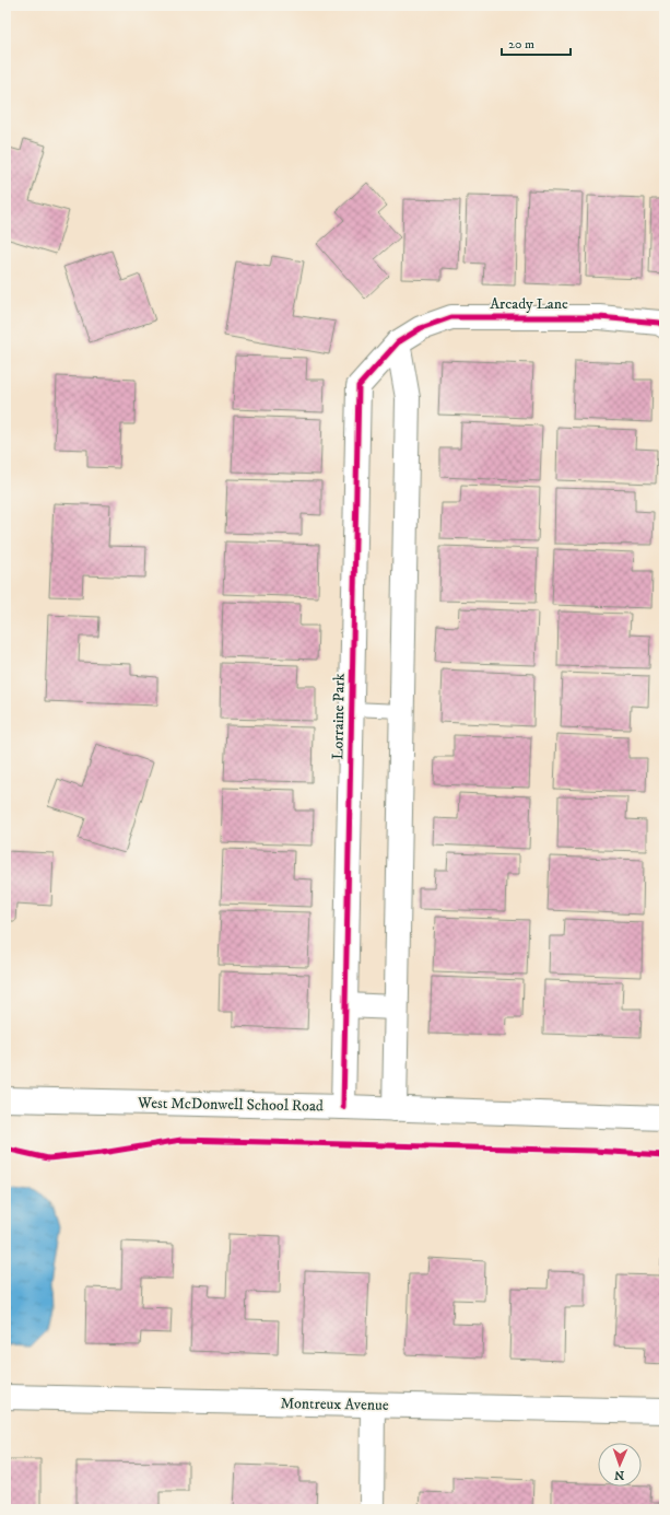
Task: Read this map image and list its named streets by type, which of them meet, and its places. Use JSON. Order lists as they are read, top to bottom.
{
  "streets": {
    "street": [
      "Arcady Lane",
      "Lorraine Park",
      "West McDonwell School Road",
      "Montreux Avenue"
    ]
  },
  "crossings": [
    ["Arcady Lane", "Lorraine Park"],
    ["Lorraine Park", "West McDonwell School Road"]
  ],
  "scale_bar": "20 m",
  "north": "bottom"
}
